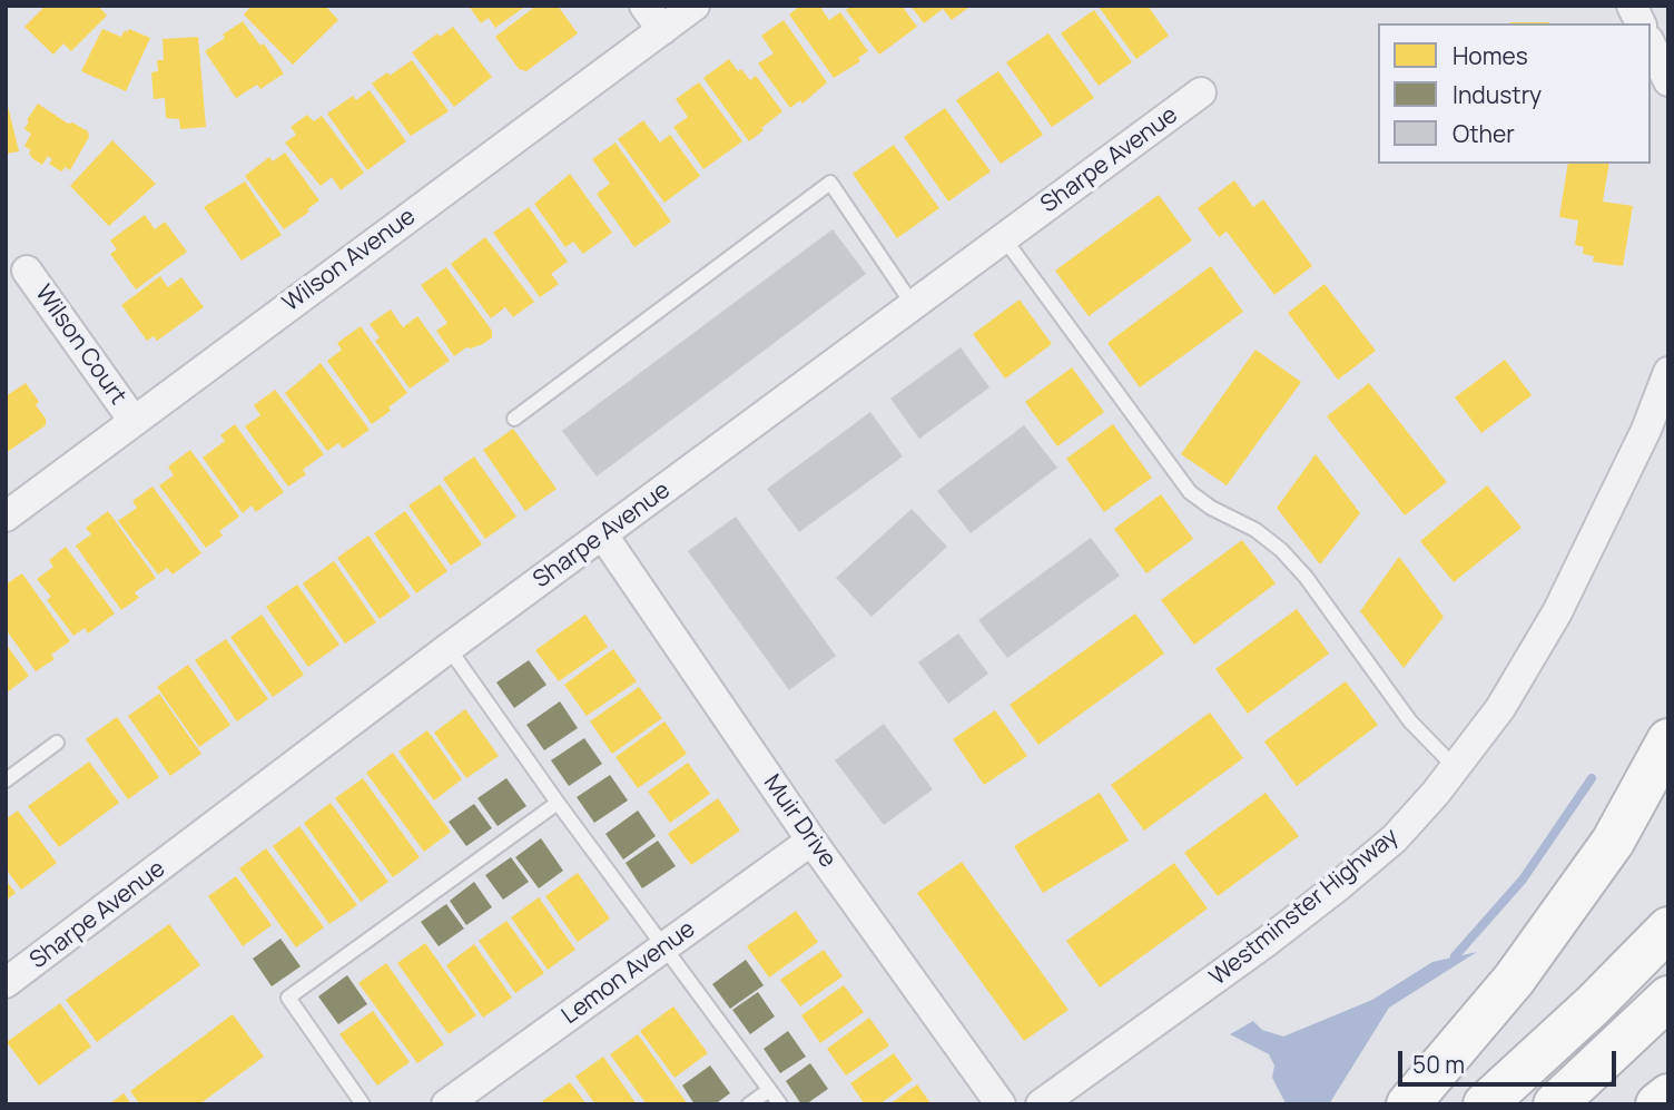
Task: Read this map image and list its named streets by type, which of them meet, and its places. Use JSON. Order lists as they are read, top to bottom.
{
  "streets": {
    "street": [
      "Sharpe Avenue",
      "Wilson Avenue",
      "Wilson Court",
      "Muir Drive",
      "Westminster Highway",
      "Lemon Avenue"
    ]
  },
  "crossings": [
    ["Sharpe Avenue", "Muir Drive"],
    ["Wilson Avenue", "Wilson Court"],
    ["Muir Drive", "Lemon Avenue"]
  ],
  "legend": ["Homes", "Industry", "Other"],
  "scale_bar": "50 m"
}
